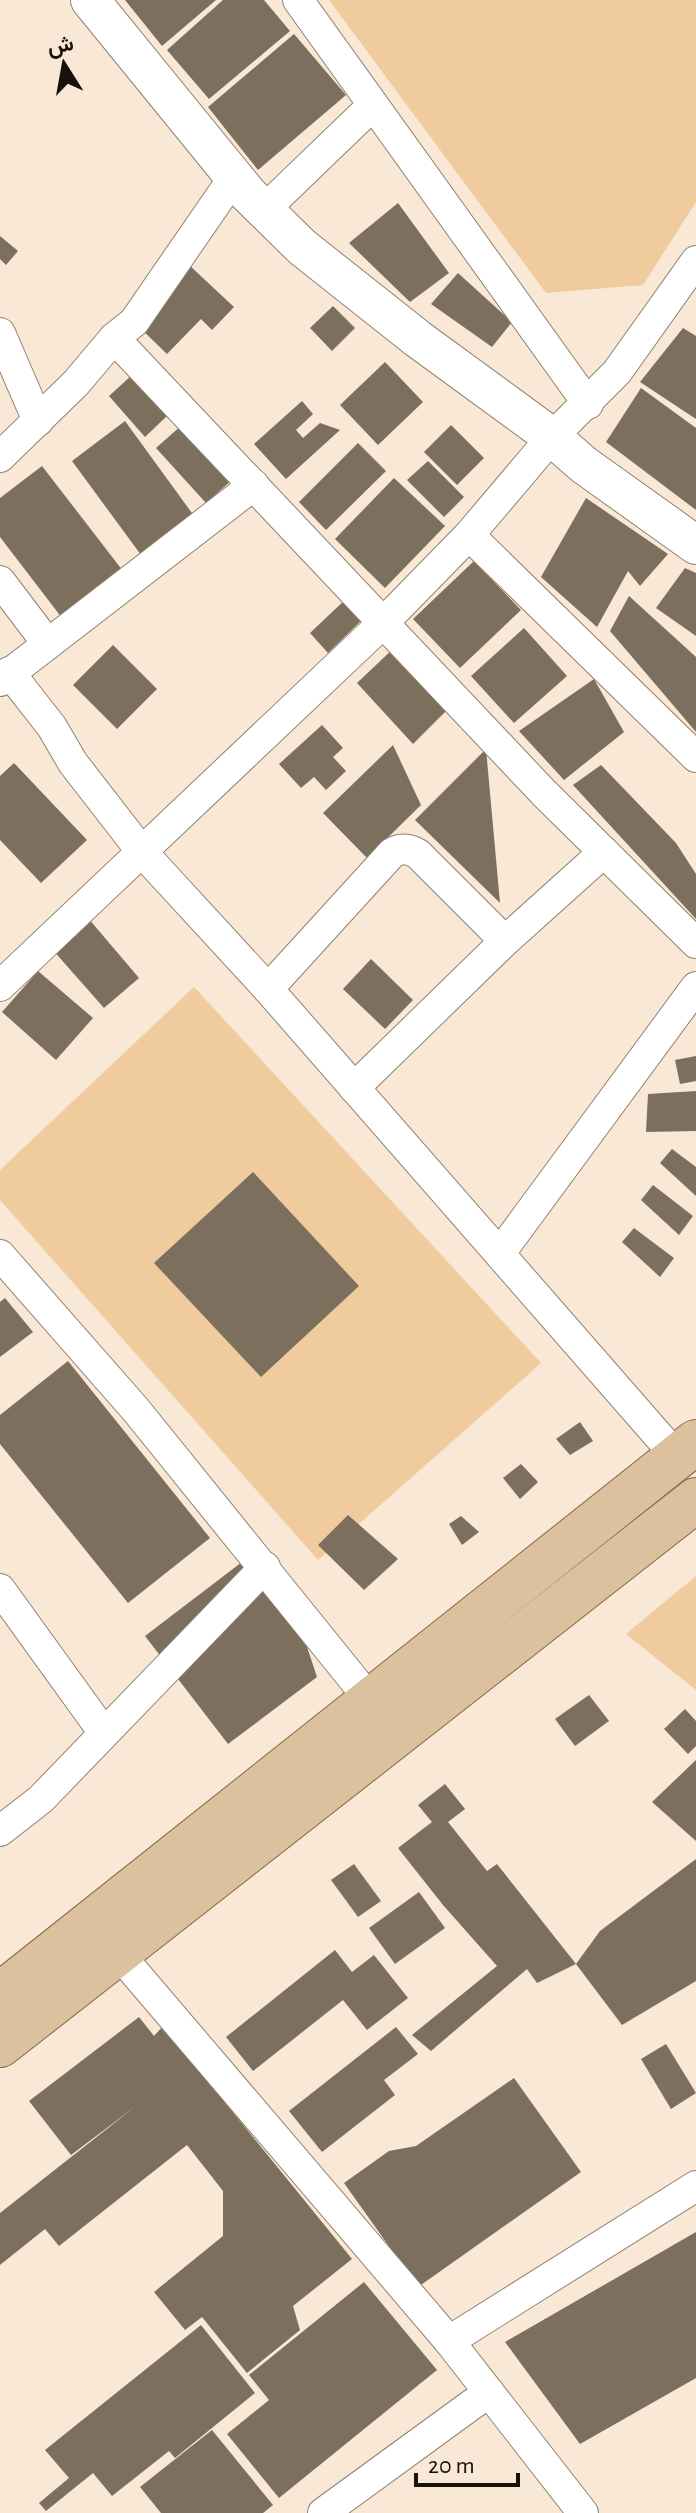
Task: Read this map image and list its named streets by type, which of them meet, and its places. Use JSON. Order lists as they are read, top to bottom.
{
  "scale_bar": "20 m",
  "north": "top"
}
